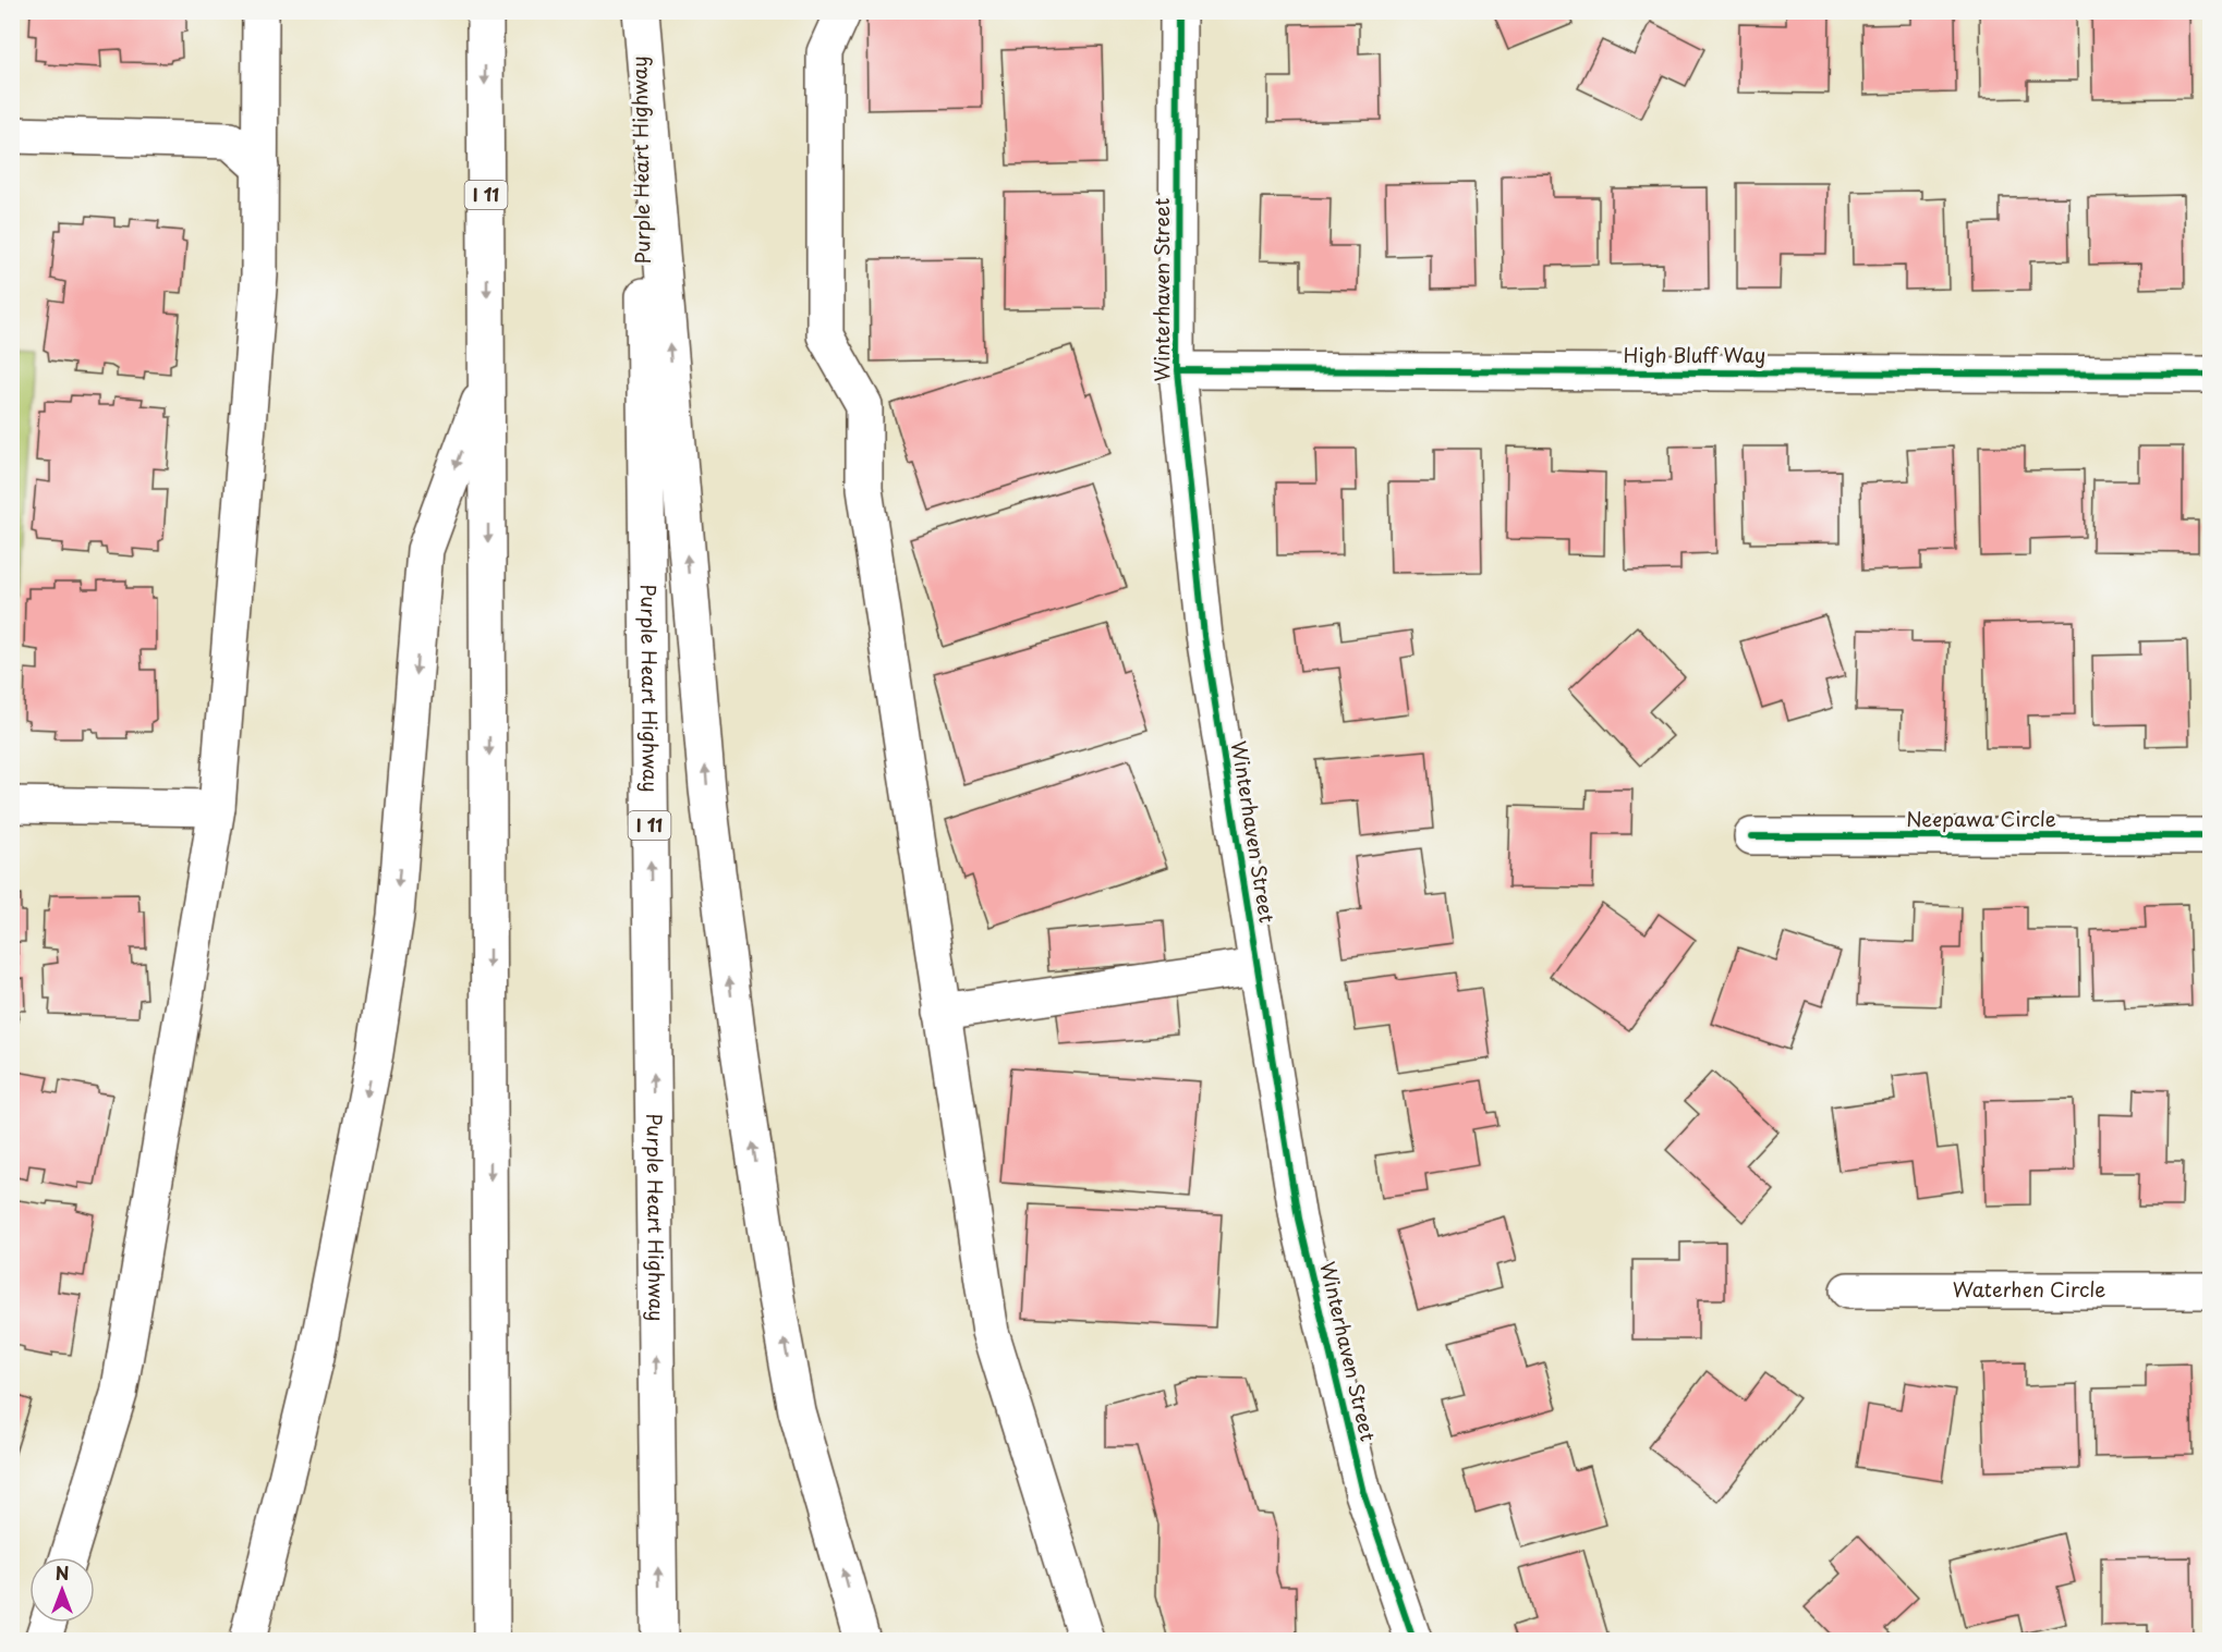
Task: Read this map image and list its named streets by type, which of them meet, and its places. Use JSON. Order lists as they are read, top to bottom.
{
  "streets": {
    "main road": [
      "Purple Heart Highway",
      "I 11",
      "Winterhaven Street",
      "High Bluff Way",
      "Neepawa Circle",
      "Waterhen Circle"
    ]
  },
  "crossings": [
    ["Winterhaven Street", "High Bluff Way"]
  ],
  "north": "top"
}
